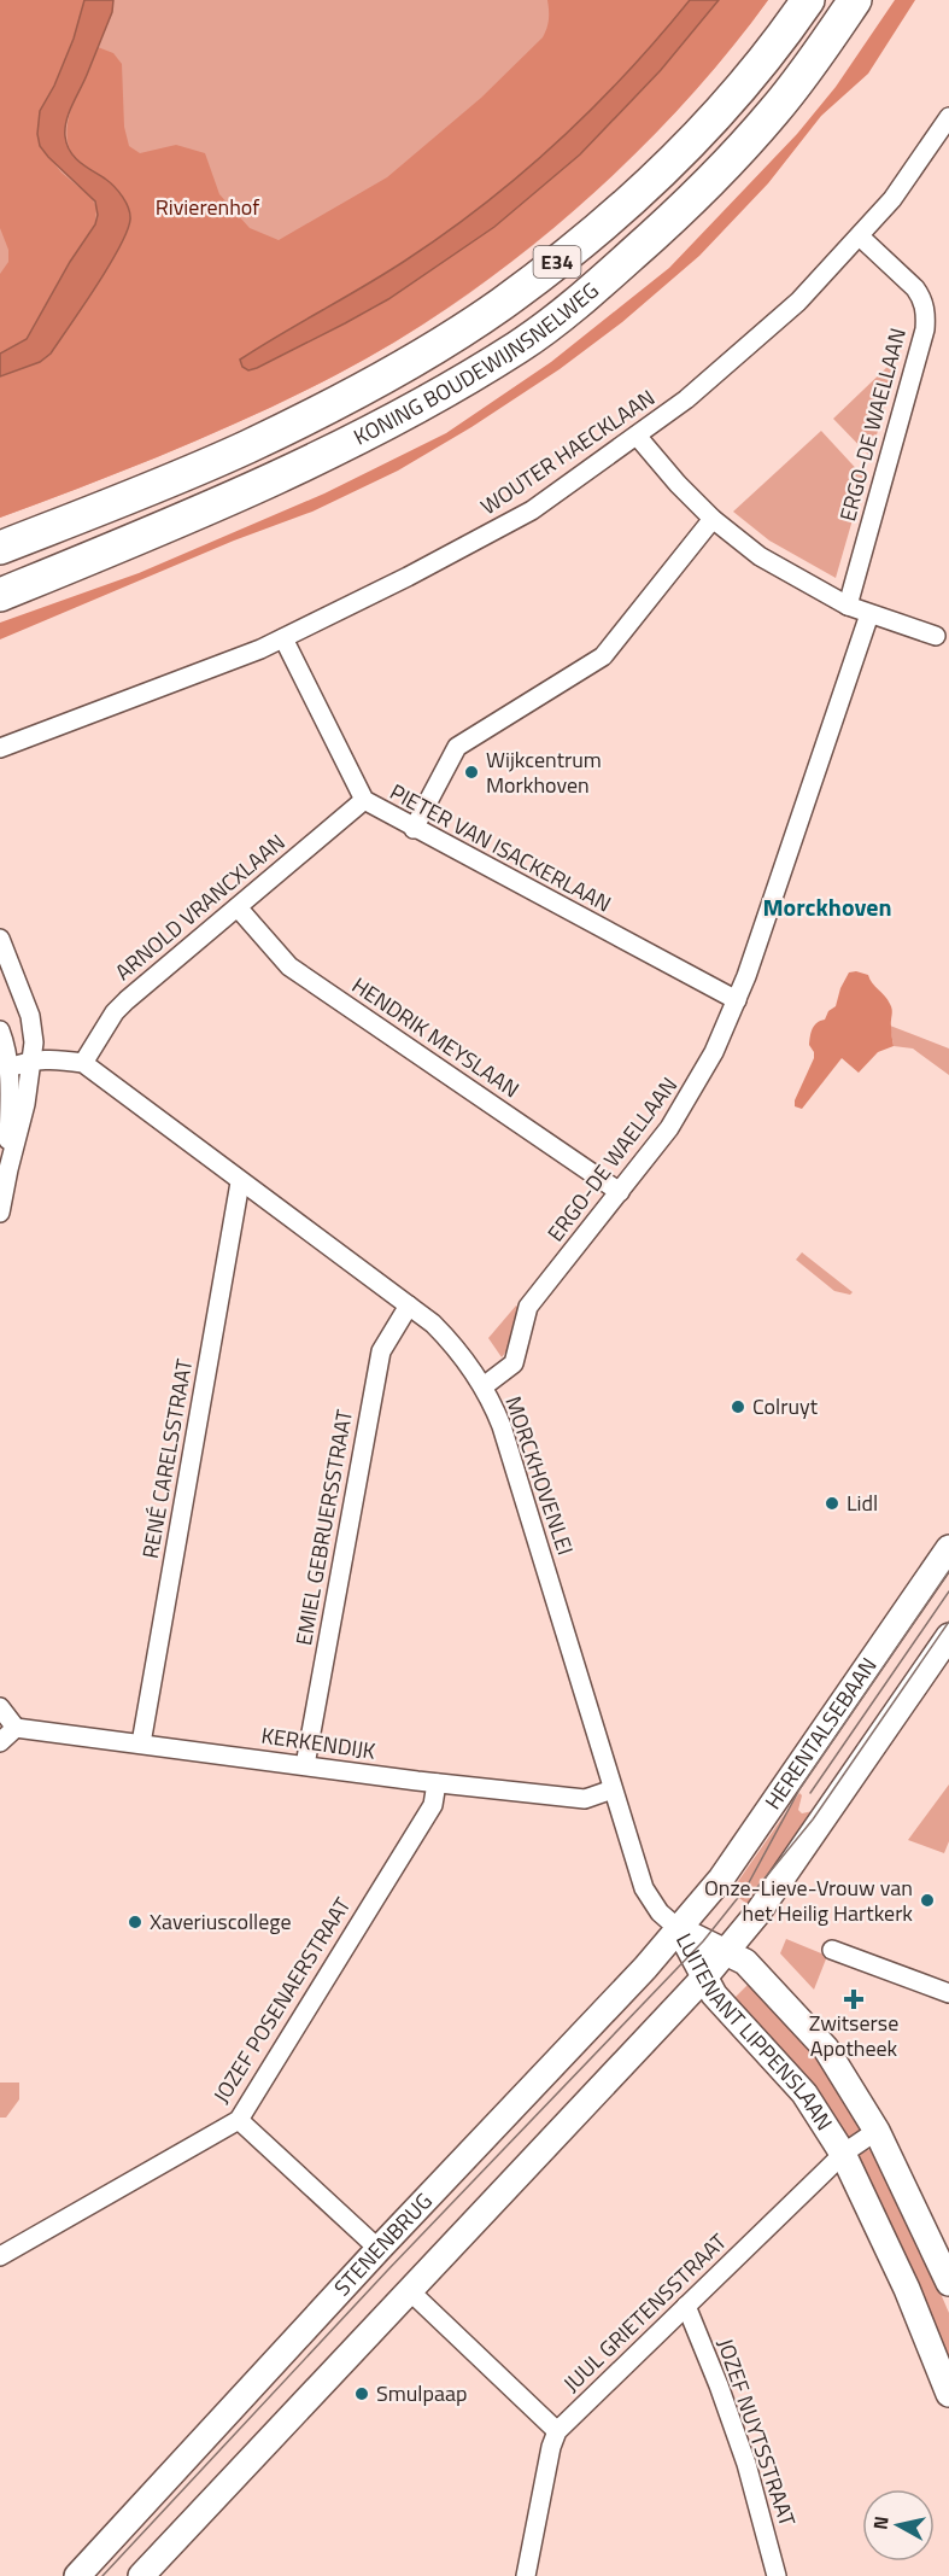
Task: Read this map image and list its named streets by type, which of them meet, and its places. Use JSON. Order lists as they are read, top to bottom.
{
  "streets": {
    "highway": ["E34", "KONING BOUDEWIJNSNELWEG"],
    "main road": ["HERENTALSEBAAN", "LUITENANT LIPPENSLAAN", "STENENBRUG"],
    "street": [
      "ERGO-DE WAELLAAN",
      "WOUTER HAECKLAAN",
      "PIETER VAN ISACKERLAAN",
      "ARNOLD VRANCXLAAN",
      "HENDRIK MEYSLAAN",
      "RENÉ CARELSSTRAAT",
      "MORCKHOVENLEI",
      "EMIEL GEBRUERSSTRAAT",
      "KERKENDIJK",
      "JOZEF POSENAERSTRAAT",
      "JUUL GRIETENSSTRAAT",
      "JOZEF NUYTSSTRAAT"
    ]
  },
  "crossings": [
    ["ERGO-DE WAELLAAN", "WOUTER HAECKLAAN"],
    ["ERGO-DE WAELLAAN", "PIETER VAN ISACKERLAAN"],
    ["ERGO-DE WAELLAAN", "HENDRIK MEYSLAAN"],
    ["ERGO-DE WAELLAAN", "MORCKHOVENLEI"],
    ["WOUTER HAECKLAAN", "PIETER VAN ISACKERLAAN"],
    ["PIETER VAN ISACKERLAAN", "ARNOLD VRANCXLAAN"],
    ["ARNOLD VRANCXLAAN", "HENDRIK MEYSLAAN"],
    ["ARNOLD VRANCXLAAN", "MORCKHOVENLEI"],
    ["RENÉ CARELSSTRAAT", "MORCKHOVENLEI"],
    ["RENÉ CARELSSTRAAT", "KERKENDIJK"],
    ["MORCKHOVENLEI", "EMIEL GEBRUERSSTRAAT"],
    ["MORCKHOVENLEI", "HERENTALSEBAAN"],
    ["MORCKHOVENLEI", "KERKENDIJK"],
    ["MORCKHOVENLEI", "LUITENANT LIPPENSLAAN"],
    ["MORCKHOVENLEI", "STENENBRUG"],
    ["EMIEL GEBRUERSSTRAAT", "KERKENDIJK"],
    ["HERENTALSEBAAN", "LUITENANT LIPPENSLAAN"],
    ["HERENTALSEBAAN", "STENENBRUG"],
    ["KERKENDIJK", "JOZEF POSENAERSTRAAT"],
    ["LUITENANT LIPPENSLAAN", "STENENBRUG"],
    ["LUITENANT LIPPENSLAAN", "JUUL GRIETENSSTRAAT"],
    ["JUUL GRIETENSSTRAAT", "JOZEF NUYTSSTRAAT"]
  ],
  "districts": ["Morckhoven"],
  "parks": ["Rivierenhof"],
  "places": {
    "other": [
      "Wijkcentrum Morkhoven",
      "Colruyt",
      "Lidl",
      "Onze-Lieve-Vrouw van het Heilig Hartkerk",
      "Xaveriuscollege",
      "Smulpaap"
    ],
    "health": ["Zwitserse Apotheek"]
  },
  "north": "left"
}
